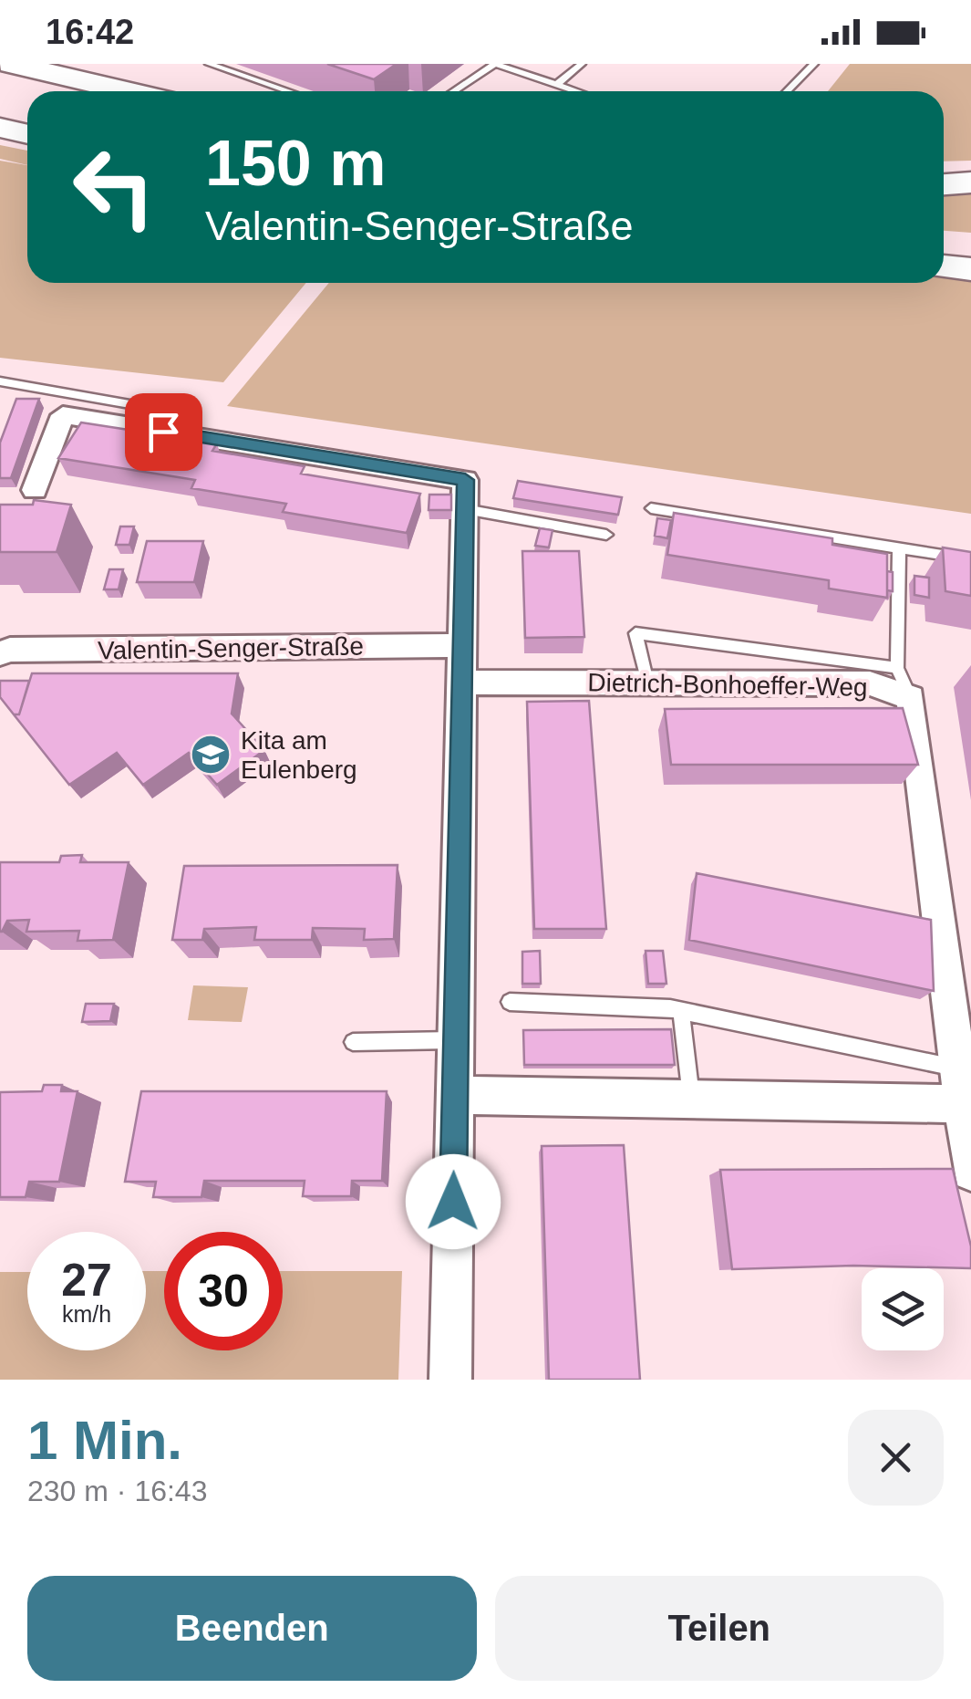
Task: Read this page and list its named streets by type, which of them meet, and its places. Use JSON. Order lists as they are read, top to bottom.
{
  "streets": {
    "street": ["Valentin-Senger-Straße", "Dietrich-Bonhoeffer-Weg"]
  },
  "places": {
    "school or university": ["Kita am Eulenberg"]
  },
  "page": {
    "status": "16:42",
    "turn": ["150 m", "Valentin-Senger-Straße"],
    "speed": "27 km/h",
    "limit": "30",
    "heading": ["1 Min.", "230 m · 16:43"],
    "buttons": ["Beenden", "Teilen"]
  }
}
